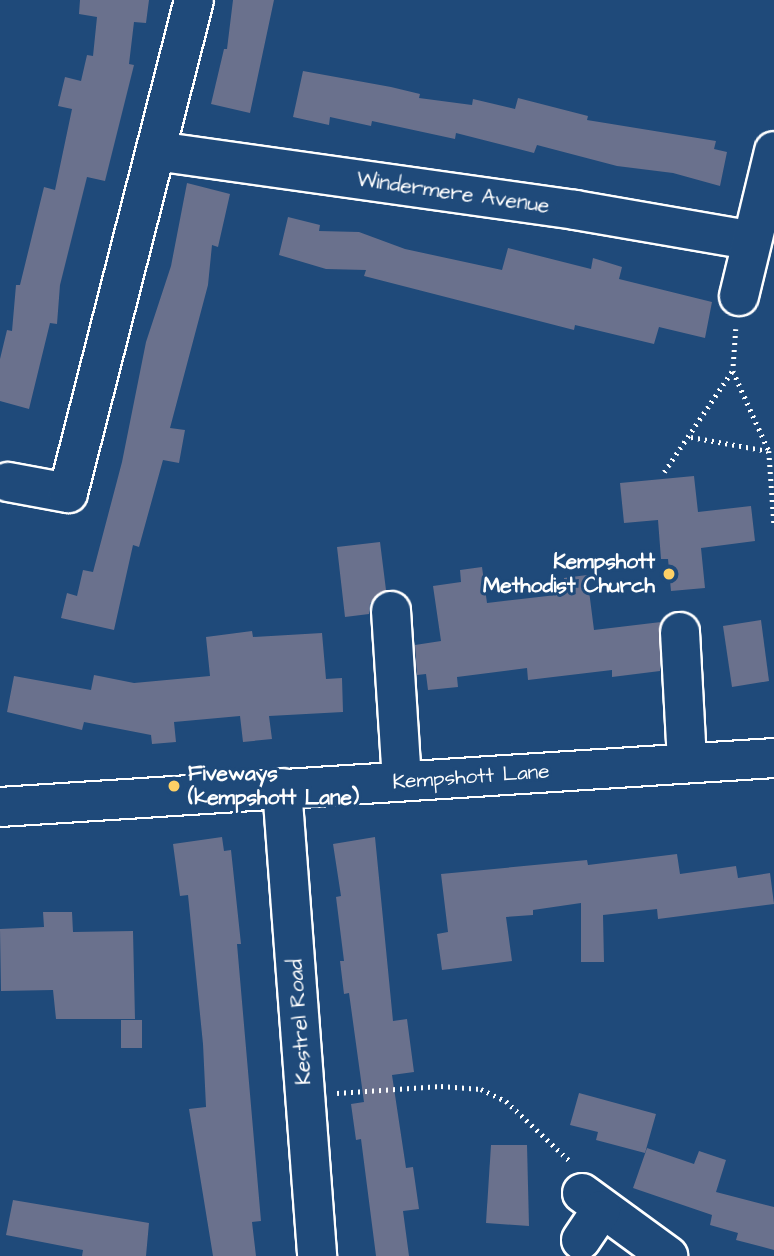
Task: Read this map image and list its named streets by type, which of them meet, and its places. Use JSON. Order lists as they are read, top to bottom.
{
  "streets": {
    "street": ["Windermere Avenue", "Kempshott Lane", "Kestrel Road"]
  },
  "crossings": [
    ["Kempshott Lane", "Kestrel Road"]
  ],
  "places": ["Kempshott Methodist Church", "Fiveways (kempshott Lane)"]
}
